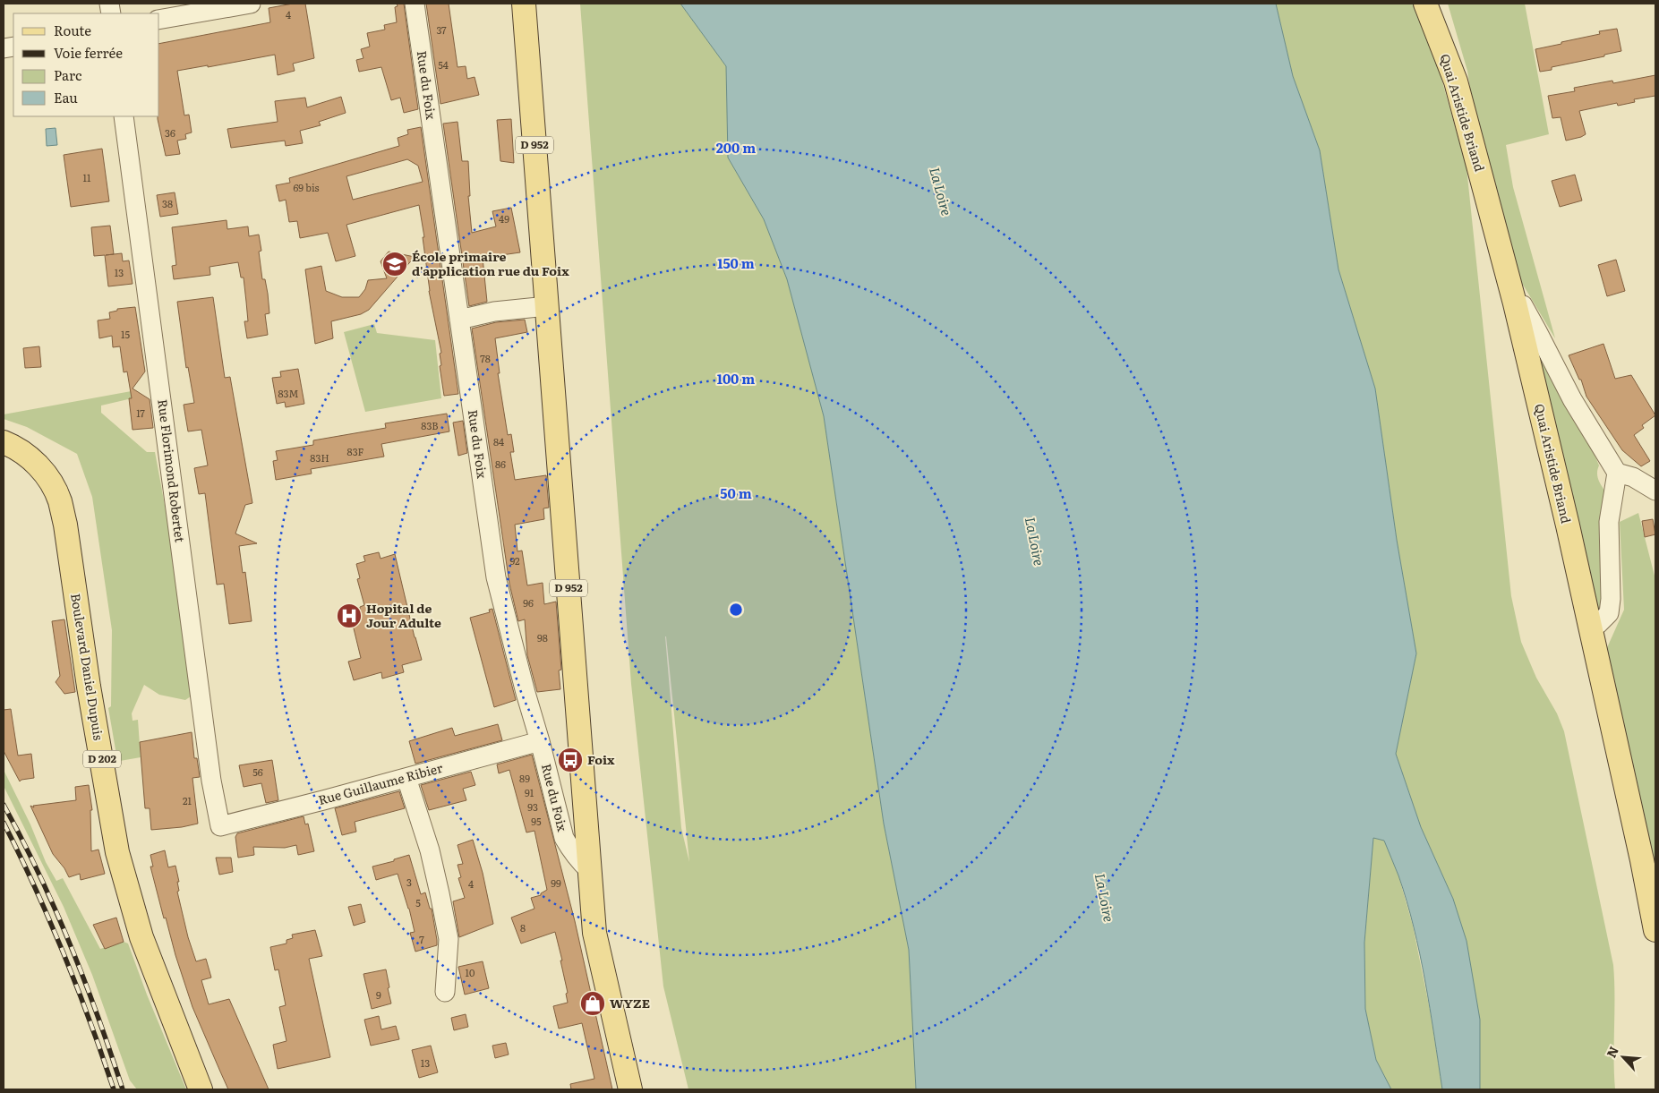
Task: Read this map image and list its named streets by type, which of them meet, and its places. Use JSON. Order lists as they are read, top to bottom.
{
  "streets": {
    "main road": [
      "Quai Aristide Briand",
      "D 952",
      "Boulevard Daniel Dupuis",
      "D 202"
    ],
    "street": ["Rue du Foix", "Rue Florimond Robertet", "Rue Guillaume Ribier"]
  },
  "crossings": [
    ["Rue du Foix", "D 952"],
    ["Rue du Foix", "Rue Guillaume Ribier"],
    ["Rue Florimond Robertet", "Rue Guillaume Ribier"]
  ],
  "water": ["La Loire"],
  "places": {
    "school or university": ["École primaire d'application rue du Foix"],
    "hospital": ["Hopital de Jour Adulte"],
    "bus stop": ["Foix"],
    "shop": ["WYZE"]
  },
  "house_numbers": [
    "4",
    "37",
    "54",
    "36",
    "11",
    "69 bis",
    "38",
    "49",
    "13",
    "15",
    "78",
    "83M",
    "17",
    "83B",
    "84",
    "83F",
    "83H",
    "86",
    "92",
    "96",
    "98",
    "56",
    "89",
    "91",
    "21",
    "93",
    "95",
    "3",
    "99",
    "4",
    "5",
    "8",
    "7",
    "10",
    "9",
    "13"
  ],
  "legend": [
    "Route",
    "Voie ferrée",
    "Parc",
    "Eau"
  ],
  "north": "top left",
  "rings": [
    "200 m",
    "150 m",
    "100 m",
    "50 m"
  ]
}
